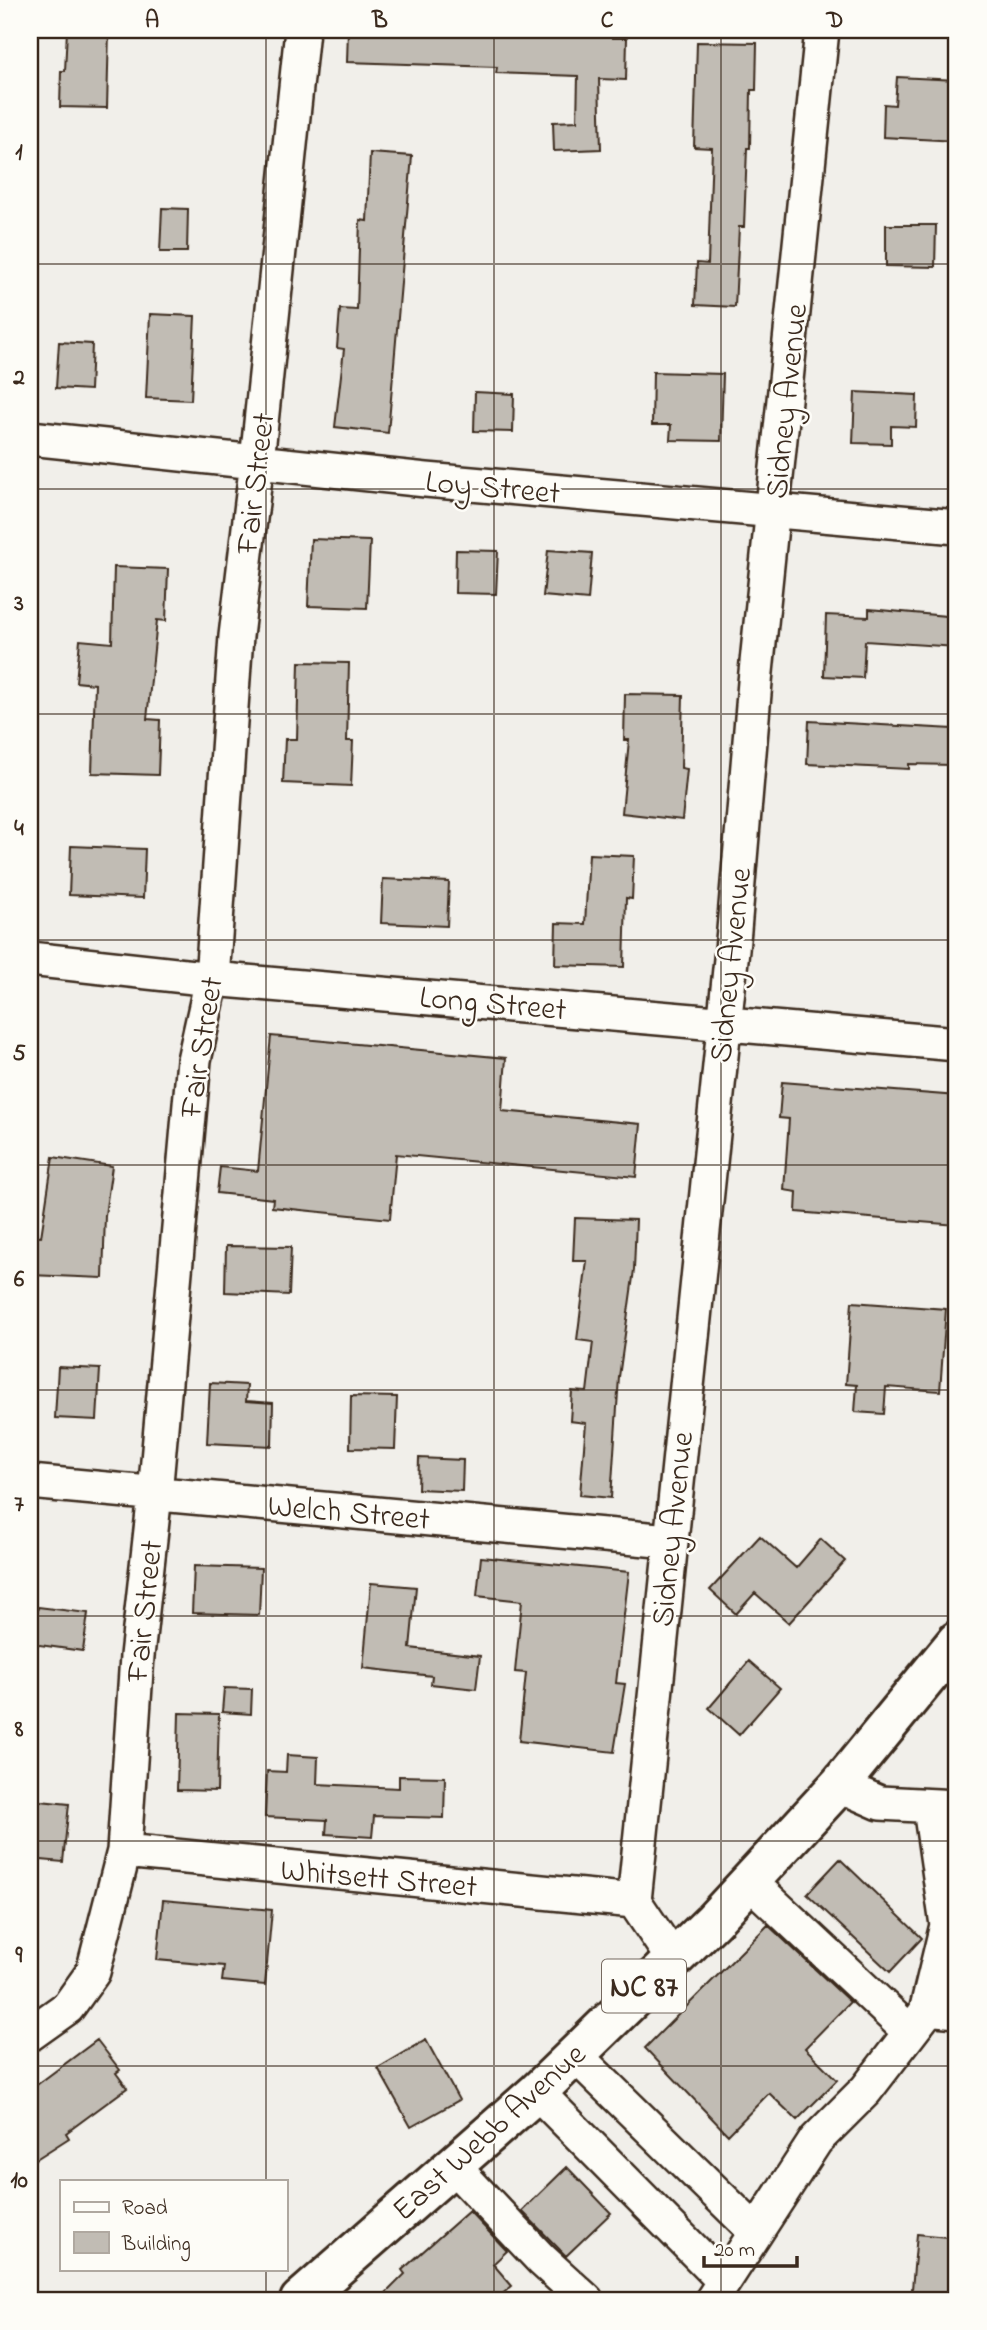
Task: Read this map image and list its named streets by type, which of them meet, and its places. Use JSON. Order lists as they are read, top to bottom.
{
  "streets": {
    "highway": ["NC 87", "East Webb Avenue"],
    "street": [
      "Sidney Avenue",
      "Fair Street",
      "Loy Street",
      "Long Street",
      "Welch Street",
      "Whitsett Street"
    ]
  },
  "crossings": [
    ["Sidney Avenue", "Loy Street"],
    ["Sidney Avenue", "Long Street"],
    ["Sidney Avenue", "Welch Street"],
    ["Sidney Avenue", "Whitsett Street"],
    ["Fair Street", "Loy Street"],
    ["Fair Street", "Long Street"],
    ["Fair Street", "Welch Street"],
    ["Fair Street", "Whitsett Street"]
  ],
  "legend": ["Road", "Building"],
  "scale_bar": "20 m",
  "grid": {
    "columns": [
      "A",
      "B",
      "C",
      "D"
    ],
    "rows": [
      "1",
      "2",
      "3",
      "4",
      "5",
      "6",
      "7",
      "8",
      "9",
      "10"
    ]
  }
}
